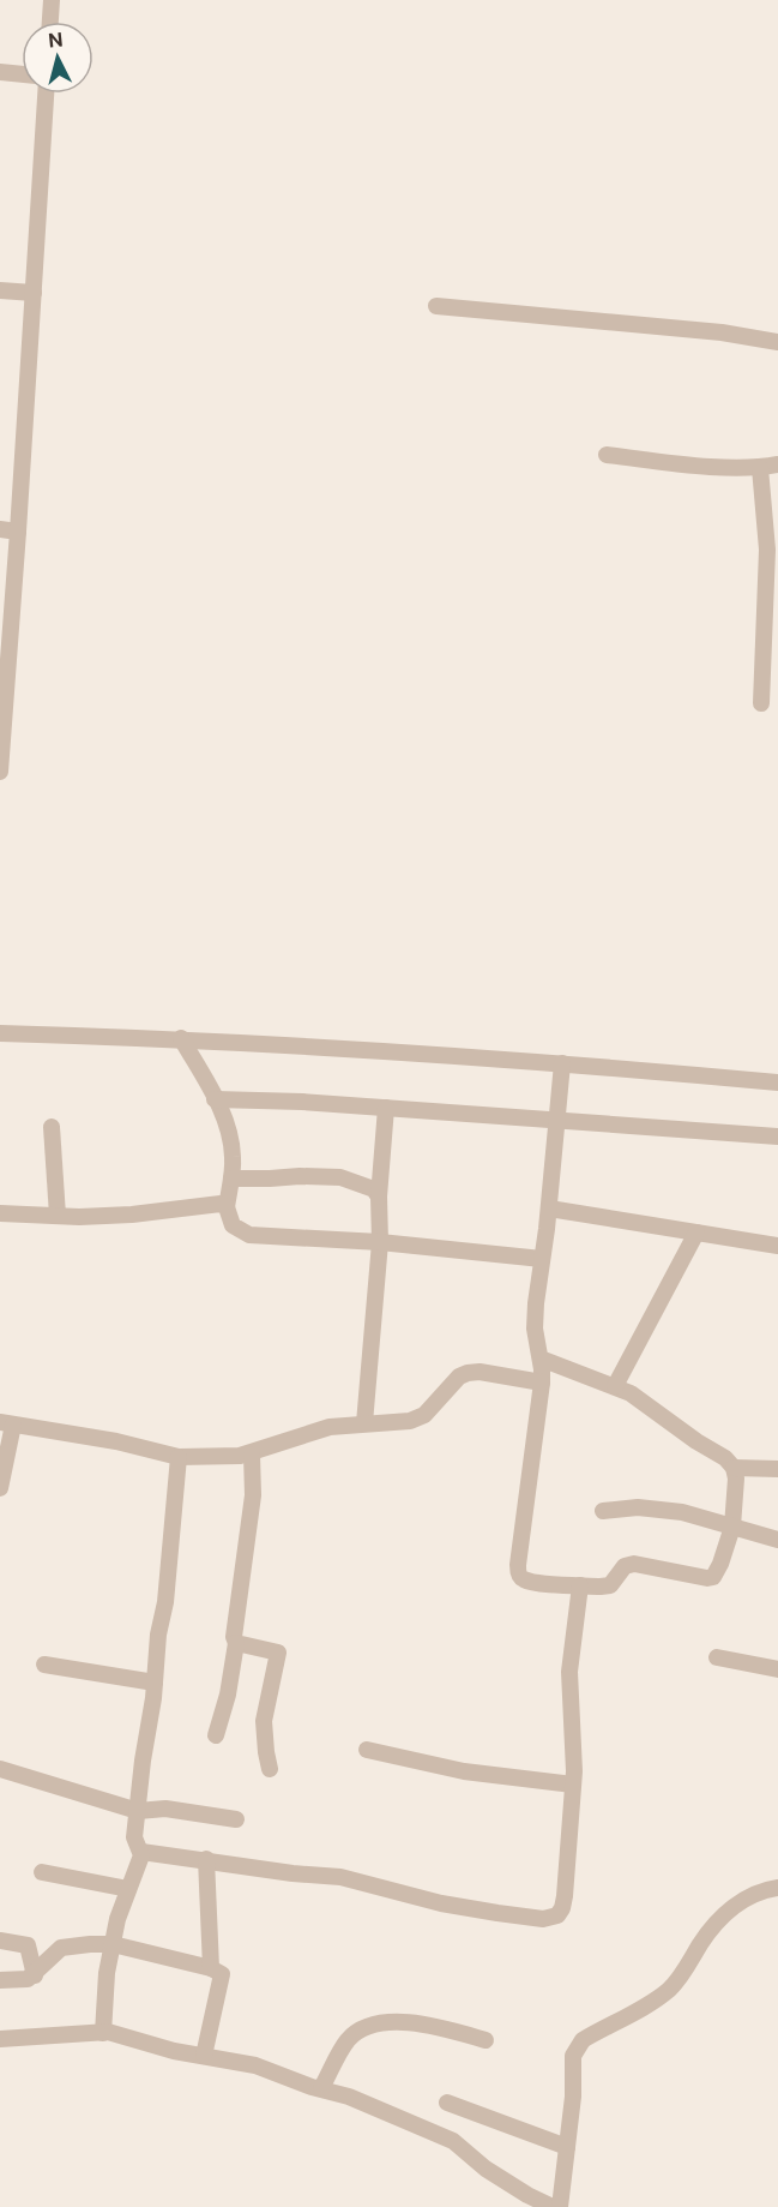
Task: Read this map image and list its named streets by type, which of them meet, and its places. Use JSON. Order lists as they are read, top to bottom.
{
  "north": "top"
}
